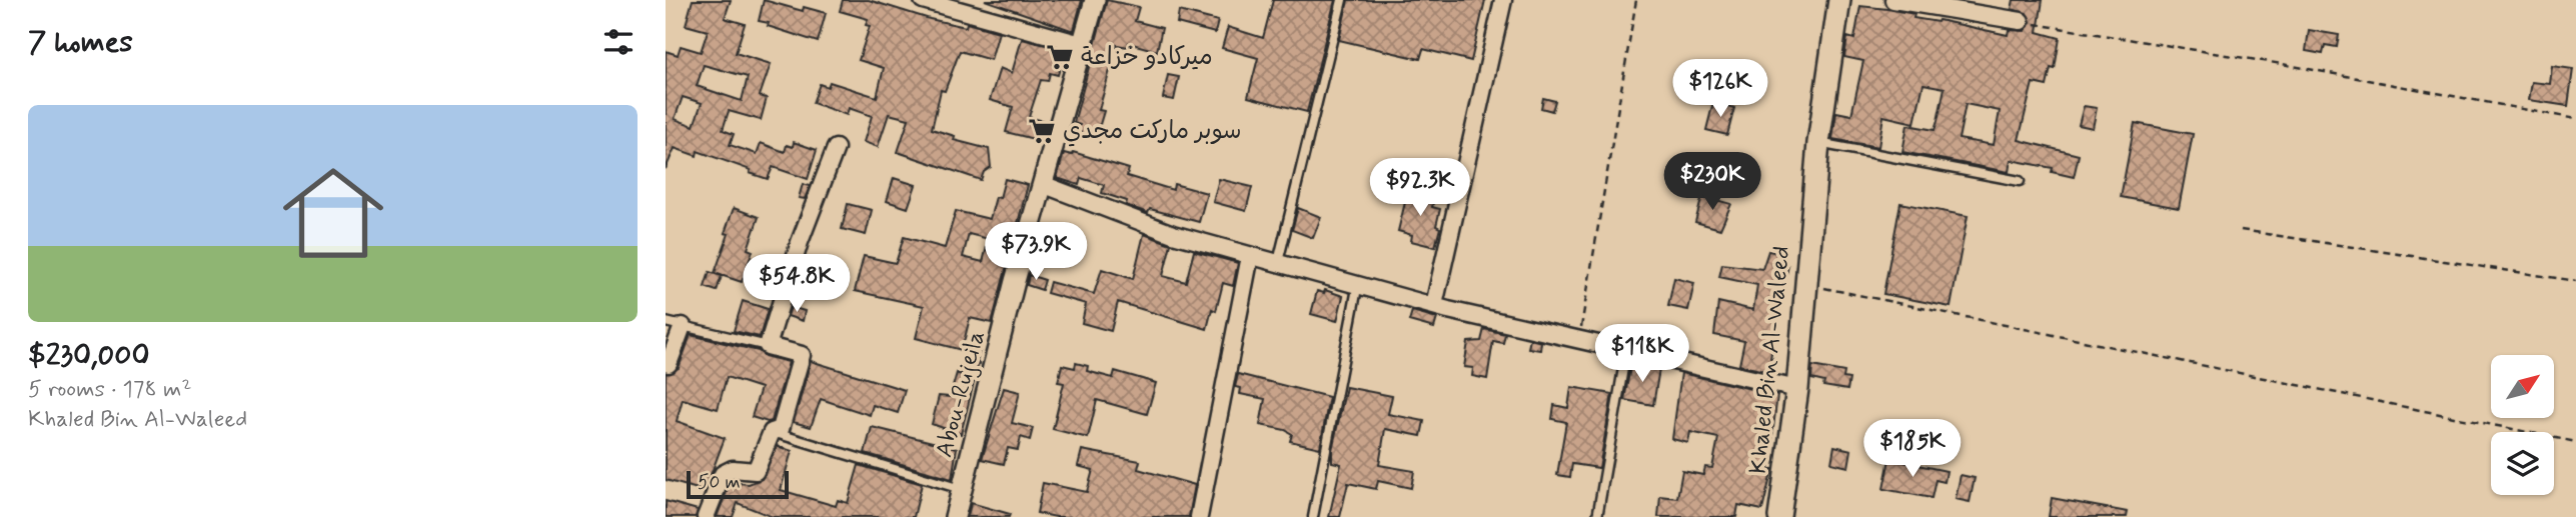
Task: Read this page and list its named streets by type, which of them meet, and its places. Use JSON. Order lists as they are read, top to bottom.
{
  "streets": {
    "main road": ["Khaled Bin Al-Waleed"],
    "street": ["Abou-Rujeila"]
  },
  "places": {
    "supermarket": ["ميركادو خزاعة", "سوبر ماركت مجدي"]
  },
  "scale_bar": "50 m",
  "north": "top right",
  "page": {
    "heading": "7 homes",
    "price": [
      "$126K",
      "$230K",
      "$92.3K",
      "$73.9K",
      "$54.8K",
      "$118K",
      "$185K"
    ],
    "list": [
      {
        "name": "$230,000",
        "note": "5 rooms · 178 m² · Khaled Bin Al-Waleed"
      }
    ],
    "scale": "50 m"
  }
}
